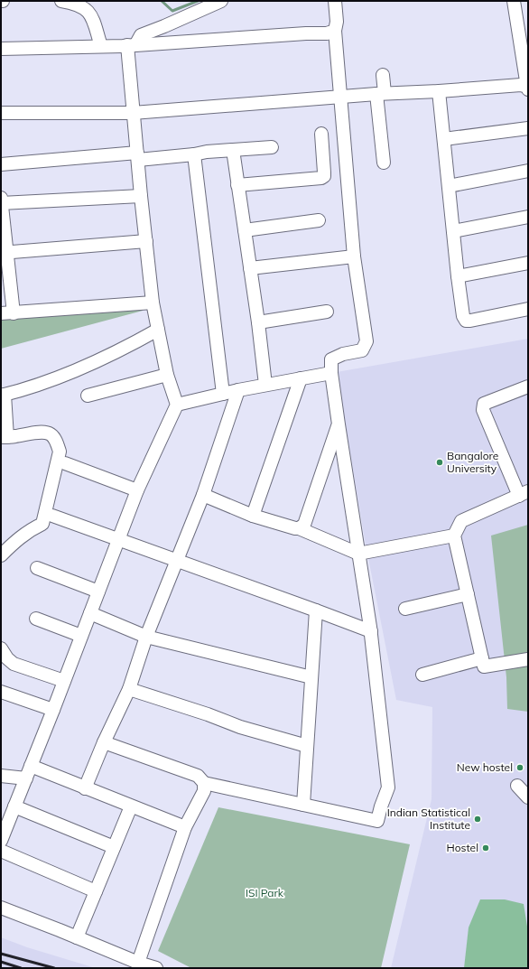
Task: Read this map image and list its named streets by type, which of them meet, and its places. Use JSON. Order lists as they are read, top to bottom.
{
  "parks": ["ISI Park"],
  "places": [
    "Bangalore University",
    "New hostel",
    "Indian Statistical Institute",
    "Hostel"
  ]
}
